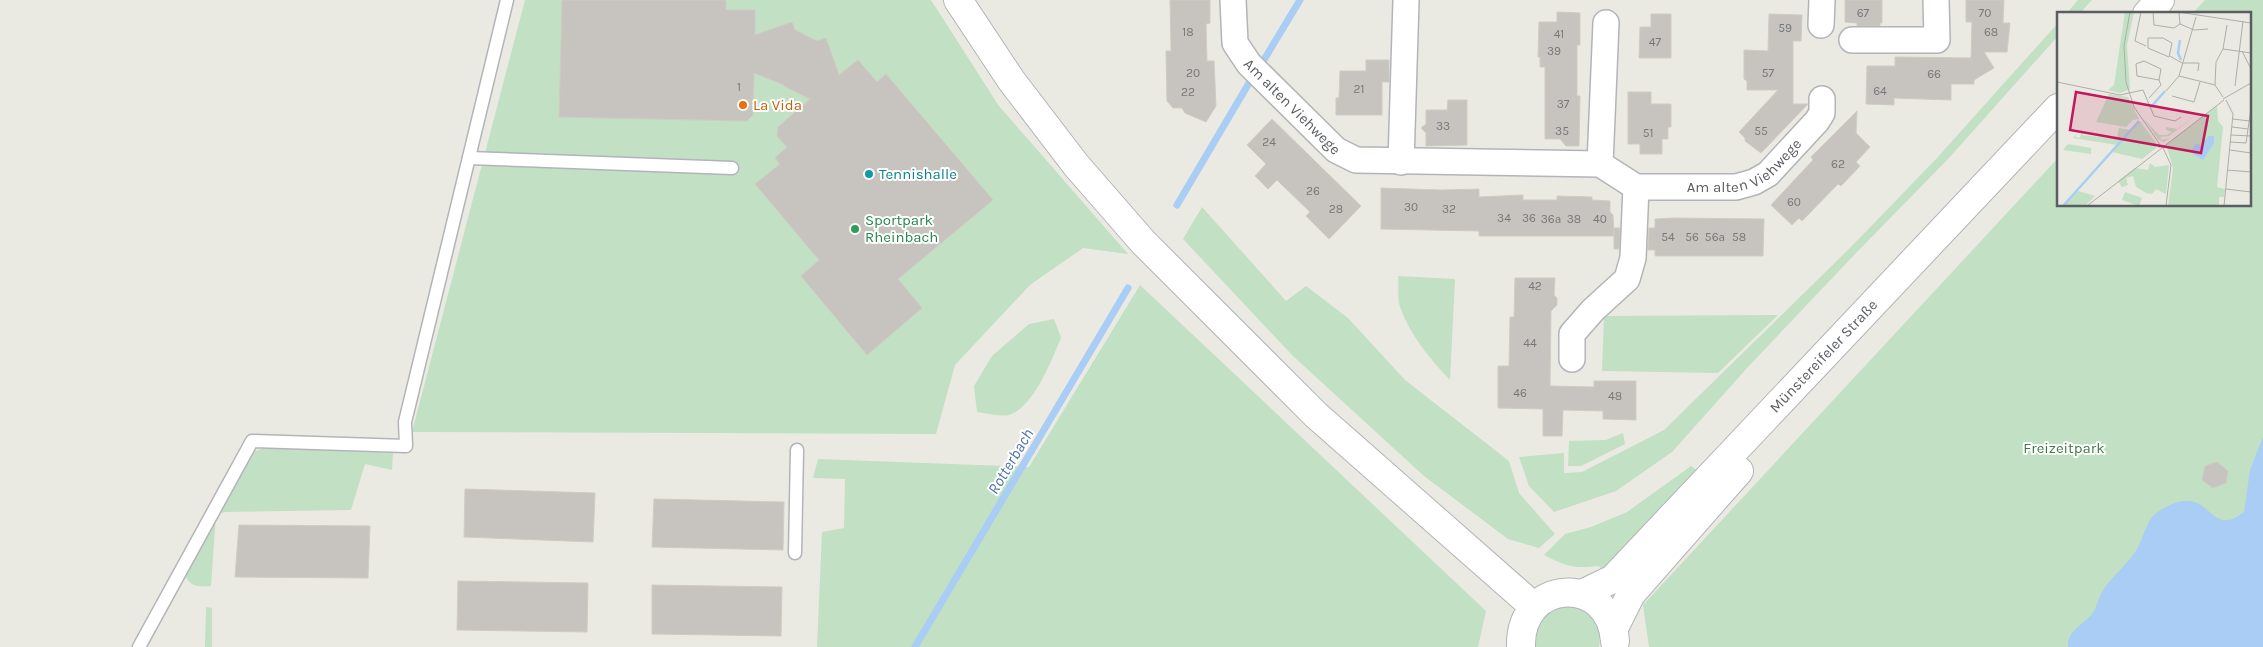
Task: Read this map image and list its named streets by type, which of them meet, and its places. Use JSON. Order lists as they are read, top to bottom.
{
  "streets": {
    "main road": ["Münstereifeler Straße"],
    "street": ["Am alten Viehwege"]
  },
  "water": ["Rotterbach"],
  "parks": ["Freizeitpark"],
  "places": ["La Vida", "Tennishalle", "Sportpark Rheinbach"],
  "house_numbers": [
    "67",
    "70",
    "59",
    "18",
    "68",
    "41",
    "47",
    "39",
    "20",
    "57",
    "66",
    "1",
    "21",
    "64",
    "22",
    "37",
    "33",
    "35",
    "55",
    "51",
    "24",
    "62",
    "26",
    "60",
    "30",
    "28",
    "32",
    "34",
    "36",
    "36a",
    "38",
    "40",
    "54",
    "56",
    "56a",
    "58",
    "42",
    "44",
    "46",
    "48"
  ]
}
